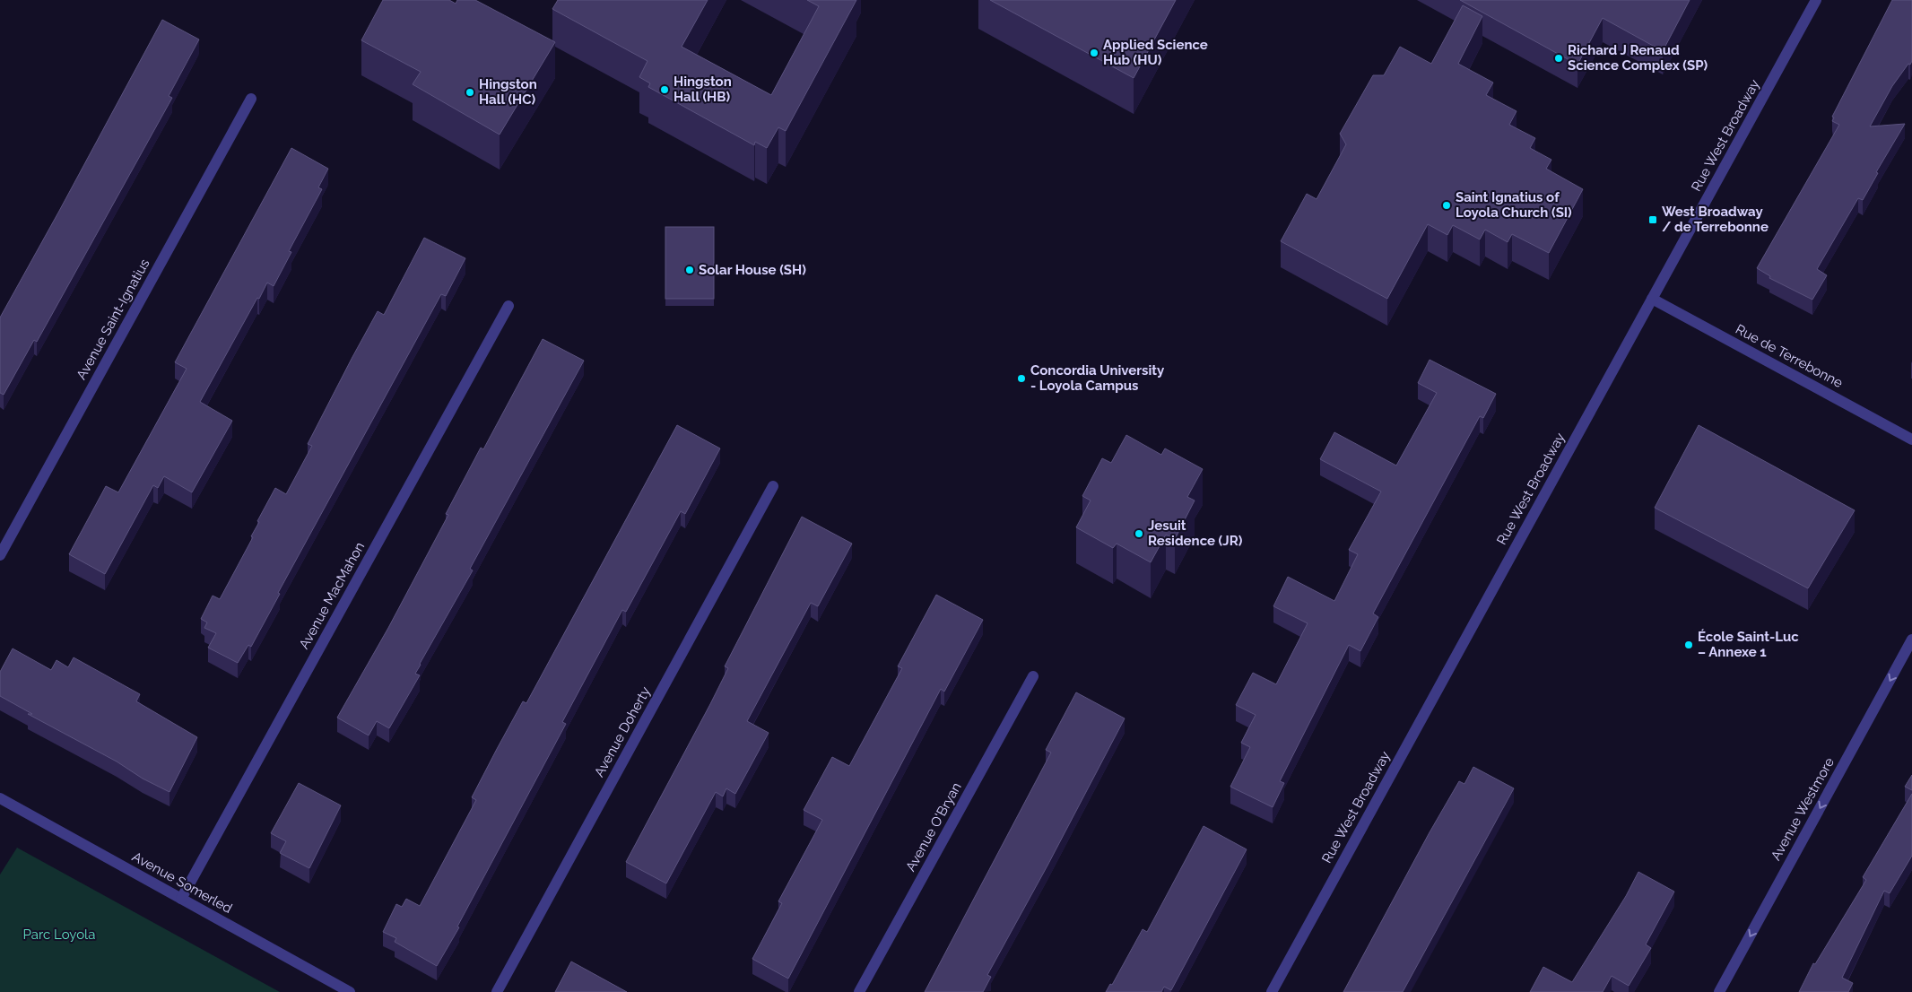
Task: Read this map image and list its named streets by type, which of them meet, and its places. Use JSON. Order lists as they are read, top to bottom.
{
  "streets": {
    "street": [
      "Rue West Broadway",
      "Avenue Saint-Ignatius",
      "Rue de Terrebonne",
      "Avenue MacMahon",
      "Avenue Doherty",
      "Avenue Westmore",
      "Avenue O'Bryan",
      "Avenue Somerled"
    ]
  },
  "crossings": [
    ["Rue West Broadway", "Rue de Terrebonne"],
    ["Avenue MacMahon", "Avenue Somerled"]
  ],
  "one_way": ["Avenue Westmore"],
  "parks": ["Parc Loyola"],
  "places": {
    "other": [
      "Applied Science Hub (HU)",
      "Richard J Renaud Science Complex (SP)",
      "Hingston Hall (HB)",
      "Hingston Hall (HC)",
      "Saint Ignatius of Loyola Church (SI)",
      "Solar House (SH)",
      "Concordia University - Loyola Campus",
      "Jesuit Residence (JR)",
      "École Saint-Luc – Annexe 1"
    ],
    "transit": ["West Broadway / de Terrebonne"]
  }
}
